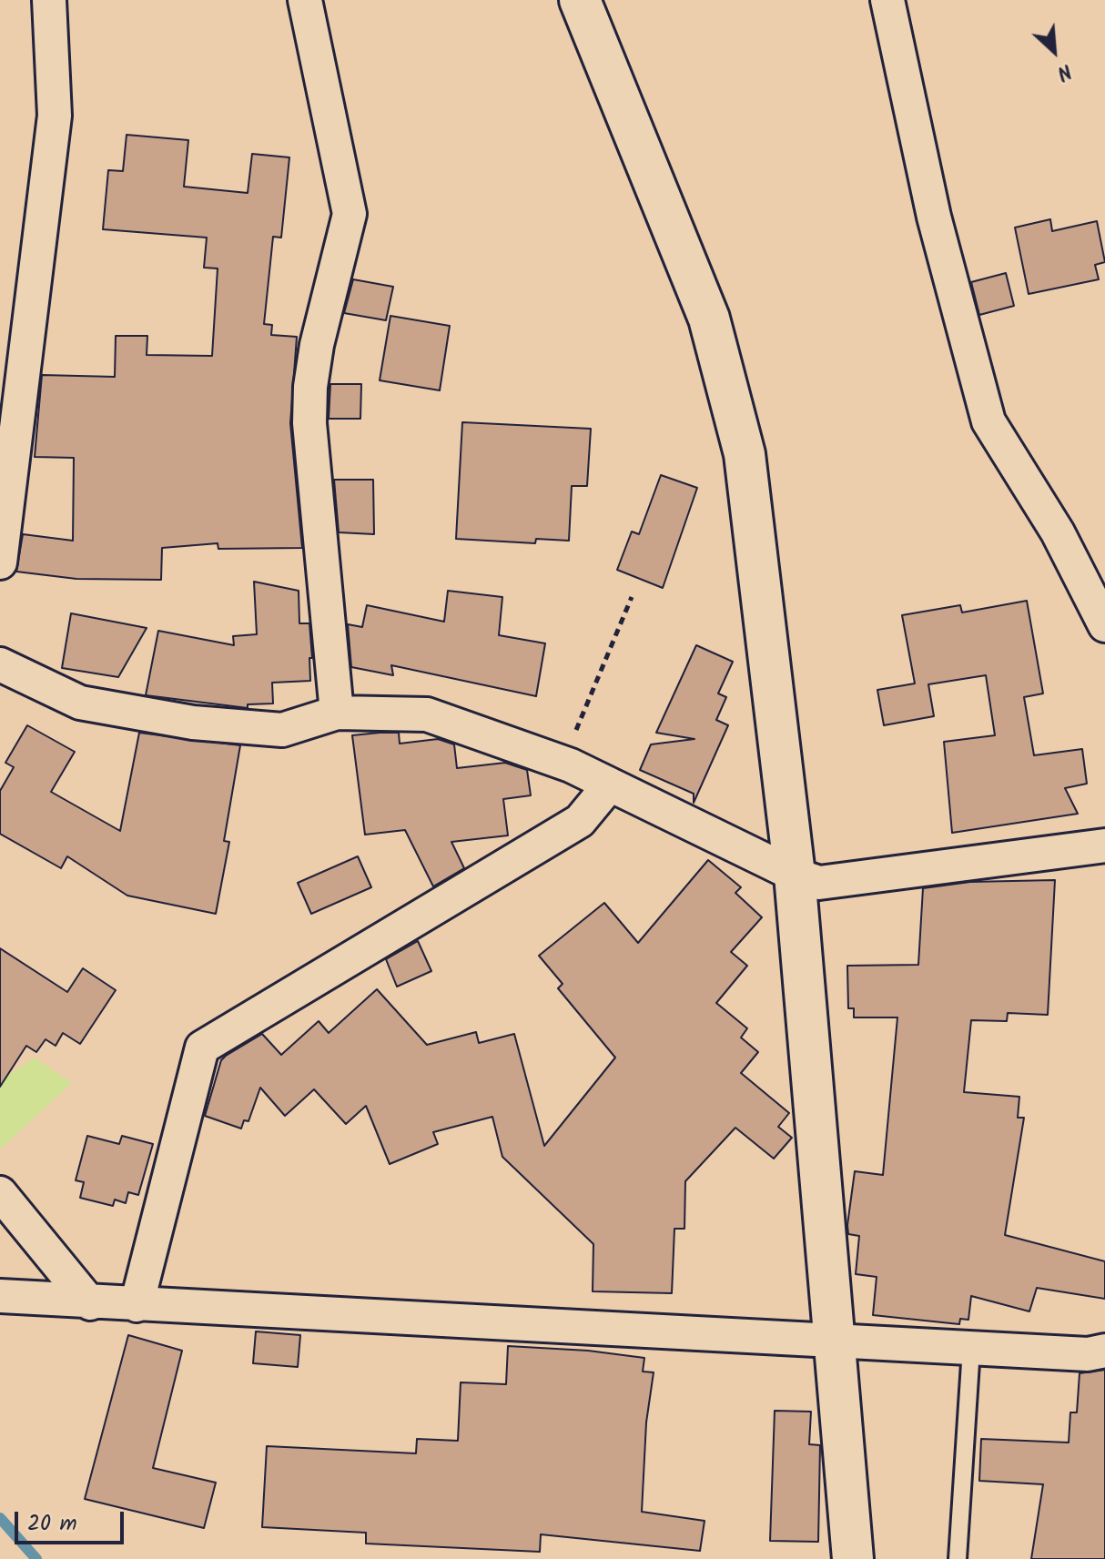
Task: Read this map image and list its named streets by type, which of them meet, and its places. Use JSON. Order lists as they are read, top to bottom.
{
  "scale_bar": "20 m",
  "north": "bottom right"
}
